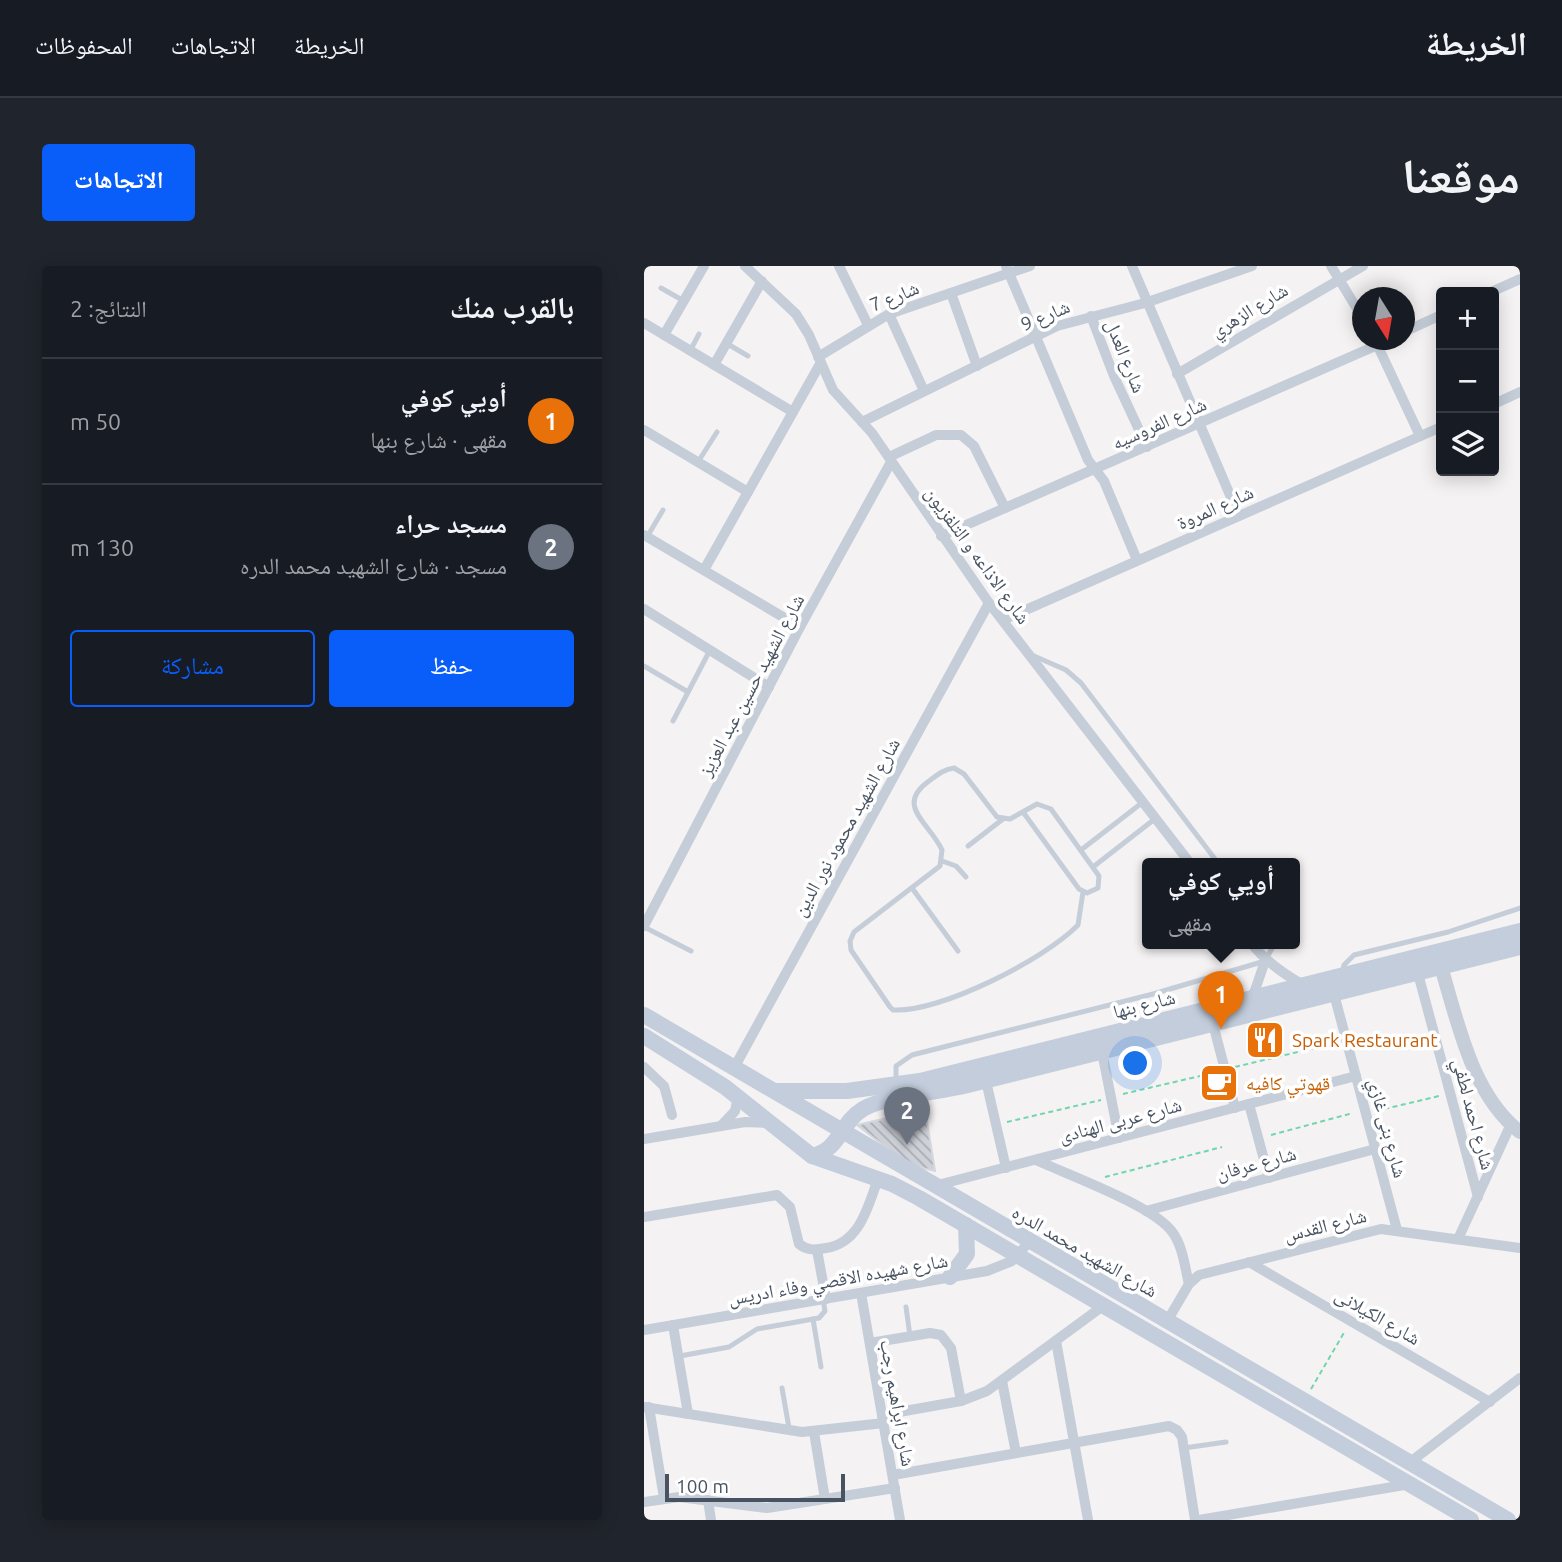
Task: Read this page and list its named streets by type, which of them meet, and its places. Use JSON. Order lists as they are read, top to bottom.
{
  "streets": {
    "main road": ["شارع بنها", "شارع الشهيد محمد الدره"],
    "street": [
      "شارع 7",
      "شارع الزهري",
      "شارع 9",
      "شارع العدل",
      "شارع الفروسيه",
      "شارع المروة",
      "شارع الاذاعه و التلفزيون",
      "شارع الشهيد حسين عبد العزيز",
      "شارع الشهيد محمود نور الدين",
      "شارع احمد لطفي",
      "شارع عربى الهنادى",
      "شارع بنى غازي",
      "شارع عرفان",
      "شارع القدس",
      "شارع شهيده الاقصي وفاء ادريس",
      "شارع الكيلانى",
      "شارع ابراهيم رجب"
    ]
  },
  "crossings": [
    ["شارع 7", "شارع الاذاعه و التلفزيون"],
    ["شارع 9", "شارع العدل"],
    ["شارع 9", "شارع الاذاعه و التلفزيون"],
    ["شارع العدل", "شارع الفروسيه"],
    ["شارع الفروسيه", "شارع الاذاعه و التلفزيون"],
    ["شارع المروة", "شارع الاذاعه و التلفزيون"],
    ["شارع الاذاعه و التلفزيون", "شارع الشهيد حسين عبد العزيز"],
    ["شارع الاذاعه و التلفزيون", "شارع الشهيد محمود نور الدين"],
    ["شارع الشهيد محمود نور الدين", "شارع الشهيد محمد الدره"],
    ["شارع بنها", "شارع احمد لطفي"],
    ["شارع بنها", "شارع بنى غازي"],
    ["شارع بنها", "شارع الشهيد محمد الدره"],
    ["شارع عربى الهنادى", "شارع بنى غازي"],
    ["شارع عربى الهنادى", "شارع الشهيد محمد الدره"],
    ["شارع بنى غازي", "شارع عرفان"],
    ["شارع بنى غازي", "شارع القدس"],
    ["شارع القدس", "شارع الكيلانى"],
    ["شارع الشهيد محمد الدره", "شارع شهيده الاقصي وفاء ادريس"],
    ["شارع شهيده الاقصي وفاء ادريس", "شارع ابراهيم رجب"]
  ],
  "places": {
    "restaurant": ["Spark Restaurant"],
    "cafe": ["قهوتي كافيه"]
  },
  "scale_bar": "100 m",
  "north": "bottom",
  "page": {
    "header": "الخريطة",
    "nav": ["الخريطة", "الاتجاهات", "المحفوظات"],
    "title": "موقعنا",
    "buttons": [
      "الاتجاهات",
      ["حفظ", "مشاركة"]
    ],
    "heading": ["بالقرب منك", "النتائج: 2"],
    "map_buttons": ["+", "−"],
    "list": [
      {
        "mark": "1",
        "name": "أويي كوفي",
        "note": "مقهى · شارع بنها",
        "value": "50 m"
      },
      {
        "mark": "2",
        "name": "مسجد حراء",
        "note": "مسجد · شارع الشهيد محمد الدره",
        "value": "130 m"
      }
    ],
    "popup": ["أويي كوفي", "مقهى"],
    "pins": ["1", "2"],
    "scale": "100 m"
  }
}
